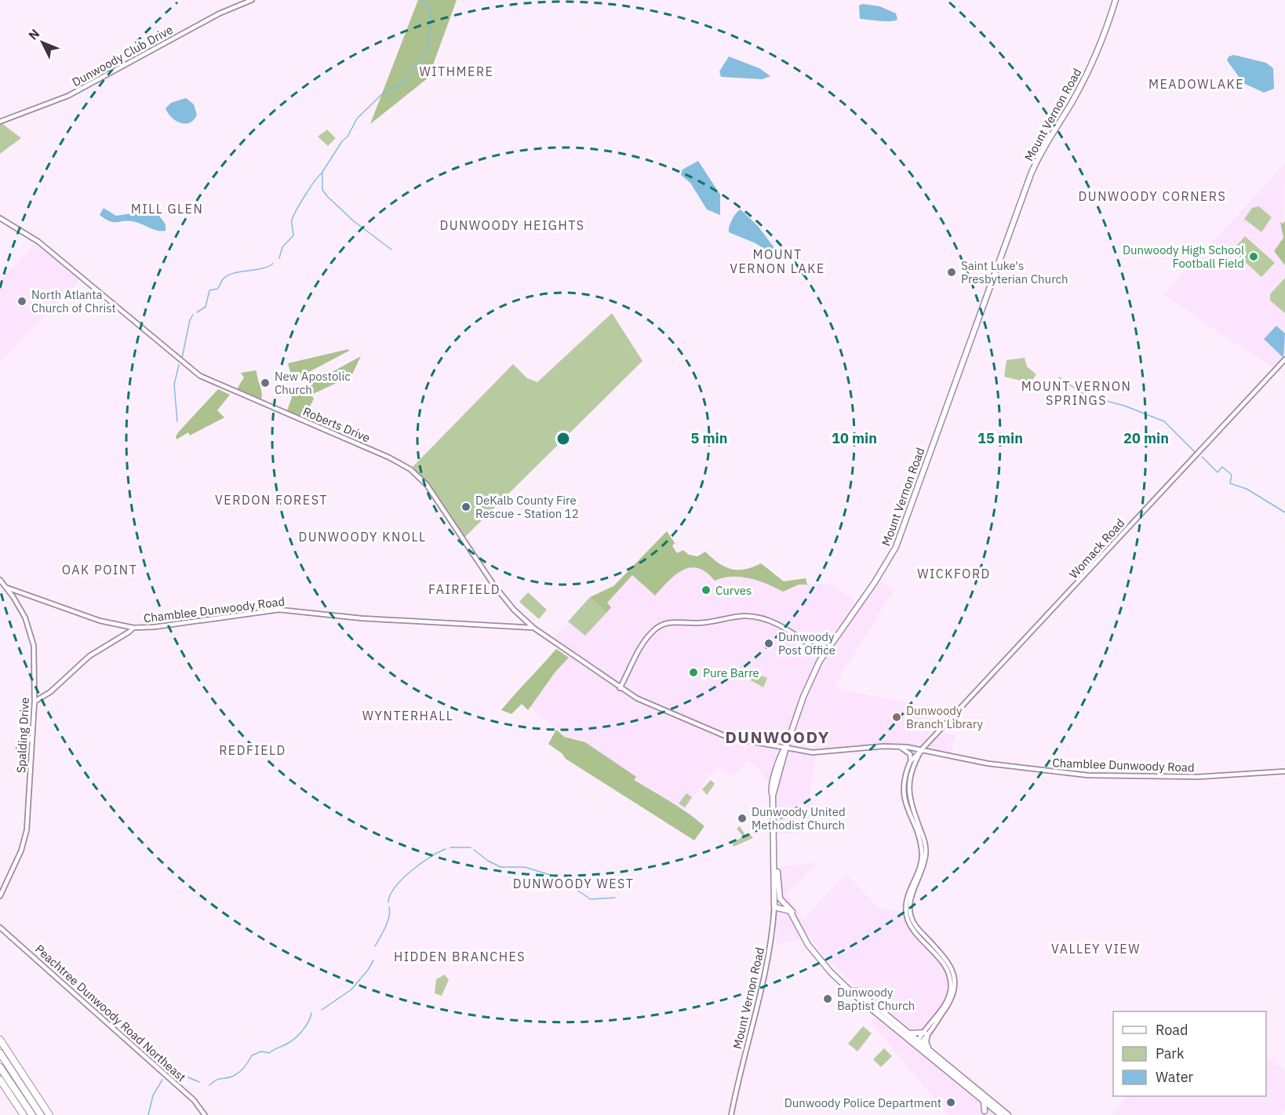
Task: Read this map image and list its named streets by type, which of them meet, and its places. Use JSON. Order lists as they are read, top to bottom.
{
  "streets": {
    "main road": ["Mount Vernon Road"],
    "street": [
      "Dunwoody Club Drive",
      "Roberts Drive",
      "Womack Road",
      "Chamblee Dunwoody Road",
      "Spalding Drive",
      "Peachtree Dunwoody Road Northeast"
    ]
  },
  "crossings": [
    ["Mount Vernon Road", "Chamblee Dunwoody Road"],
    ["Roberts Drive", "Chamblee Dunwoody Road"],
    ["Womack Road", "Chamblee Dunwoody Road"],
    ["Chamblee Dunwoody Road", "Spalding Drive"]
  ],
  "districts": [
    "WITHMERE",
    "MEADOWLAKE",
    "DUNWOODY CORNERS",
    "MILL GLEN",
    "DUNWOODY HEIGHTS",
    "MOUNT VERNON LAKE",
    "MOUNT VERNON SPRINGS",
    "VERDON FOREST",
    "DUNWOODY KNOLL",
    "OAK POINT",
    "WICKFORD",
    "FAIRFIELD",
    "WYNTERHALL",
    "DUNWOODY",
    "REDFIELD",
    "DUNWOODY WEST",
    "VALLEY VIEW",
    "HIDDEN BRANCHES"
  ],
  "places": [
    "Dunwoody High School Football Field",
    "Saint Luke's Presbyterian Church",
    "North Atlanta Church of Christ",
    "New Apostolic Church",
    "DeKalb County Fire Rescue - Station 12",
    "Curves",
    "Dunwoody Post Office",
    "Pure Barre",
    "Dunwoody Branch Library",
    "Dunwoody United Methodist Church",
    "Dunwoody Baptist Church",
    "Dunwoody Police Department"
  ],
  "legend": ["Road", "Park", "Water"],
  "north": "top left",
  "rings": [
    "5 min",
    "10 min",
    "15 min",
    "20 min"
  ]
}
